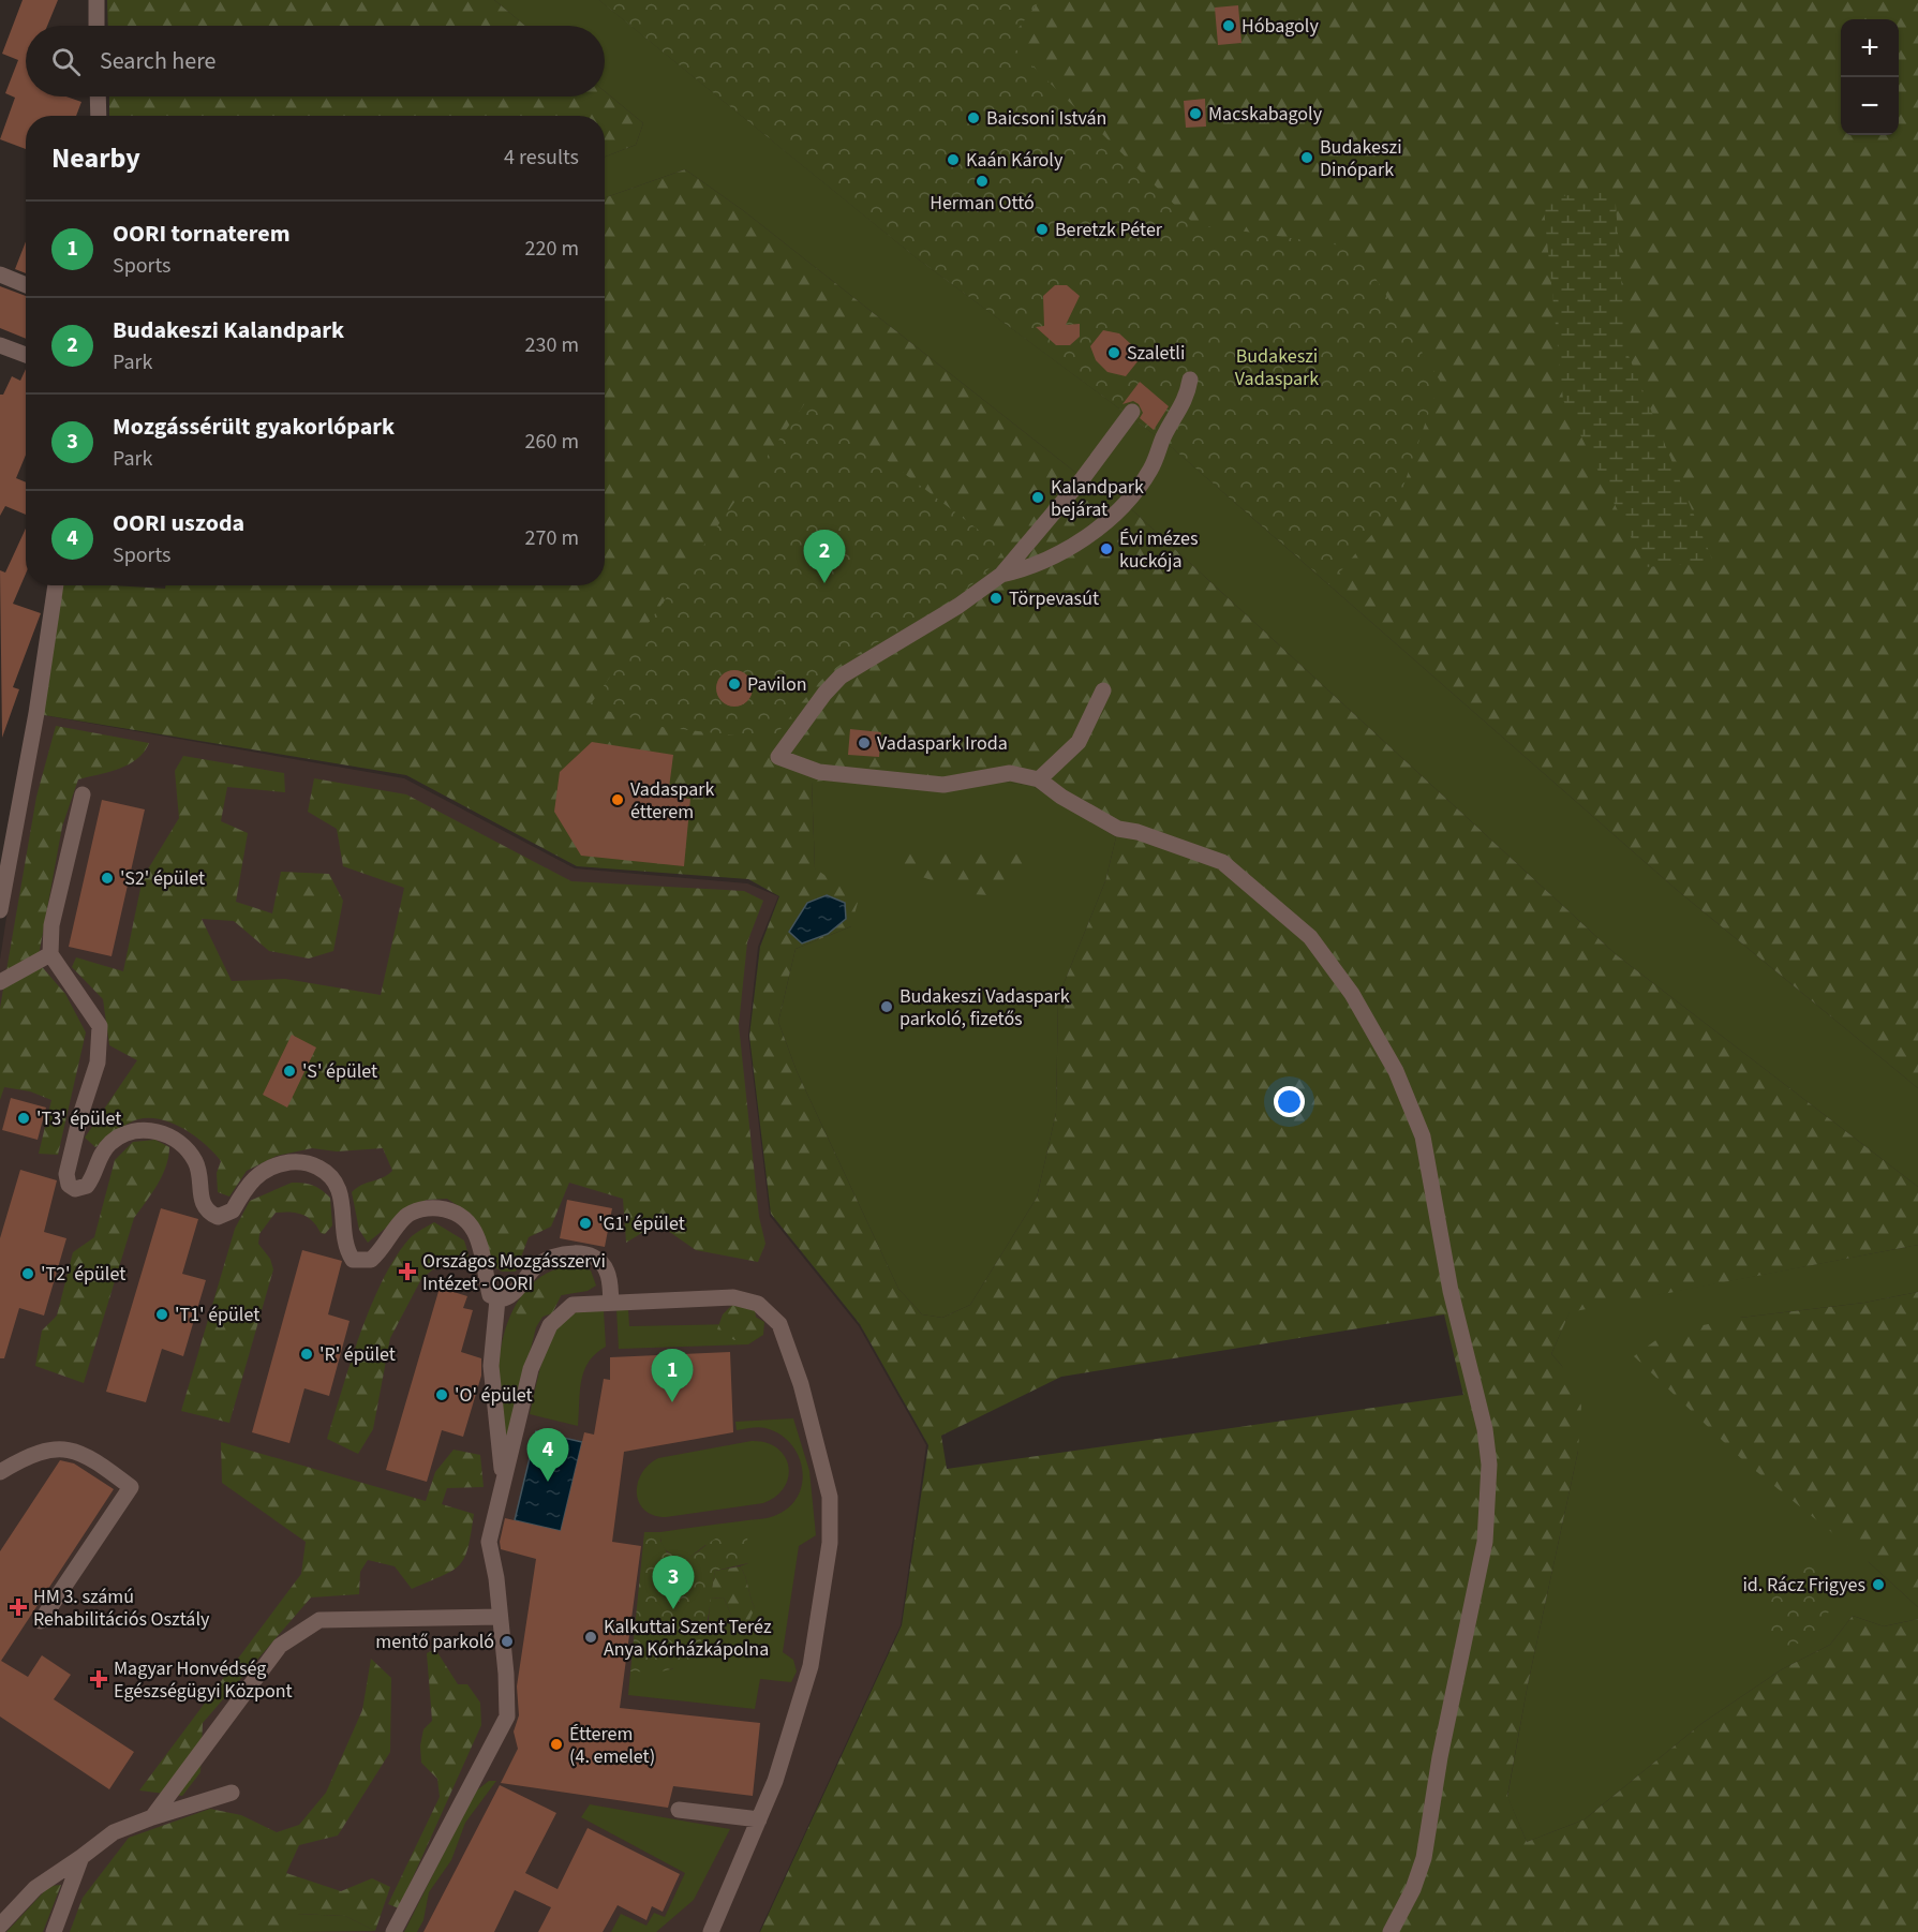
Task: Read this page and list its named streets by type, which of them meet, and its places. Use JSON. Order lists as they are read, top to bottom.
{
  "parks": ["Budakeszi Vadaspark"],
  "places": {
    "other": [
      "Hóbagoly",
      "Macskabagoly",
      "Baicsoni István",
      "Budakeszi Dinópark",
      "Kaán Károly",
      "Herman Ottó",
      "Beretzk Péter",
      "Szaletli",
      "Kalandpark bejárat",
      "Évi mézes kuckója",
      "Törpevasút",
      "Pavilon",
      "Vadaspark Iroda",
      "Vadaspark étterem",
      "'S2' épület",
      "Budakeszi Vadaspark parkoló, fizetős",
      "'S' épület",
      "'T3' épület",
      "'G1' épület",
      "'T2' épület",
      "'T1' épület",
      "'R' épület",
      "'O' épület",
      "id. Rácz Frigyes",
      "Kalkuttai Szent Teréz Anya Kórházkápolna",
      "mentő parkoló",
      "Étterem (4. emelet)"
    ],
    "health": ["Országos Mozgásszervi Intézet - OORI", "HM 3. számú Rehabilitációs Osztály", "Magyar Honvédség Egészségügyi Központ"]
  },
  "page": {
    "map_buttons": ["+", "−"],
    "search": "Search here",
    "heading": ["Nearby", "4 results"],
    "list": [
      {
        "mark": "1",
        "name": "OORI tornaterem",
        "note": "Sports",
        "value": "220 m"
      },
      {
        "mark": "2",
        "name": "Budakeszi Kalandpark",
        "note": "Park",
        "value": "230 m"
      },
      {
        "mark": "3",
        "name": "Mozgássérült gyakorlópark",
        "note": "Park",
        "value": "260 m"
      },
      {
        "mark": "4",
        "name": "OORI uszoda",
        "note": "Sports",
        "value": "270 m"
      }
    ],
    "pins": [
      "2",
      "1",
      "4",
      "3"
    ]
  }
}
